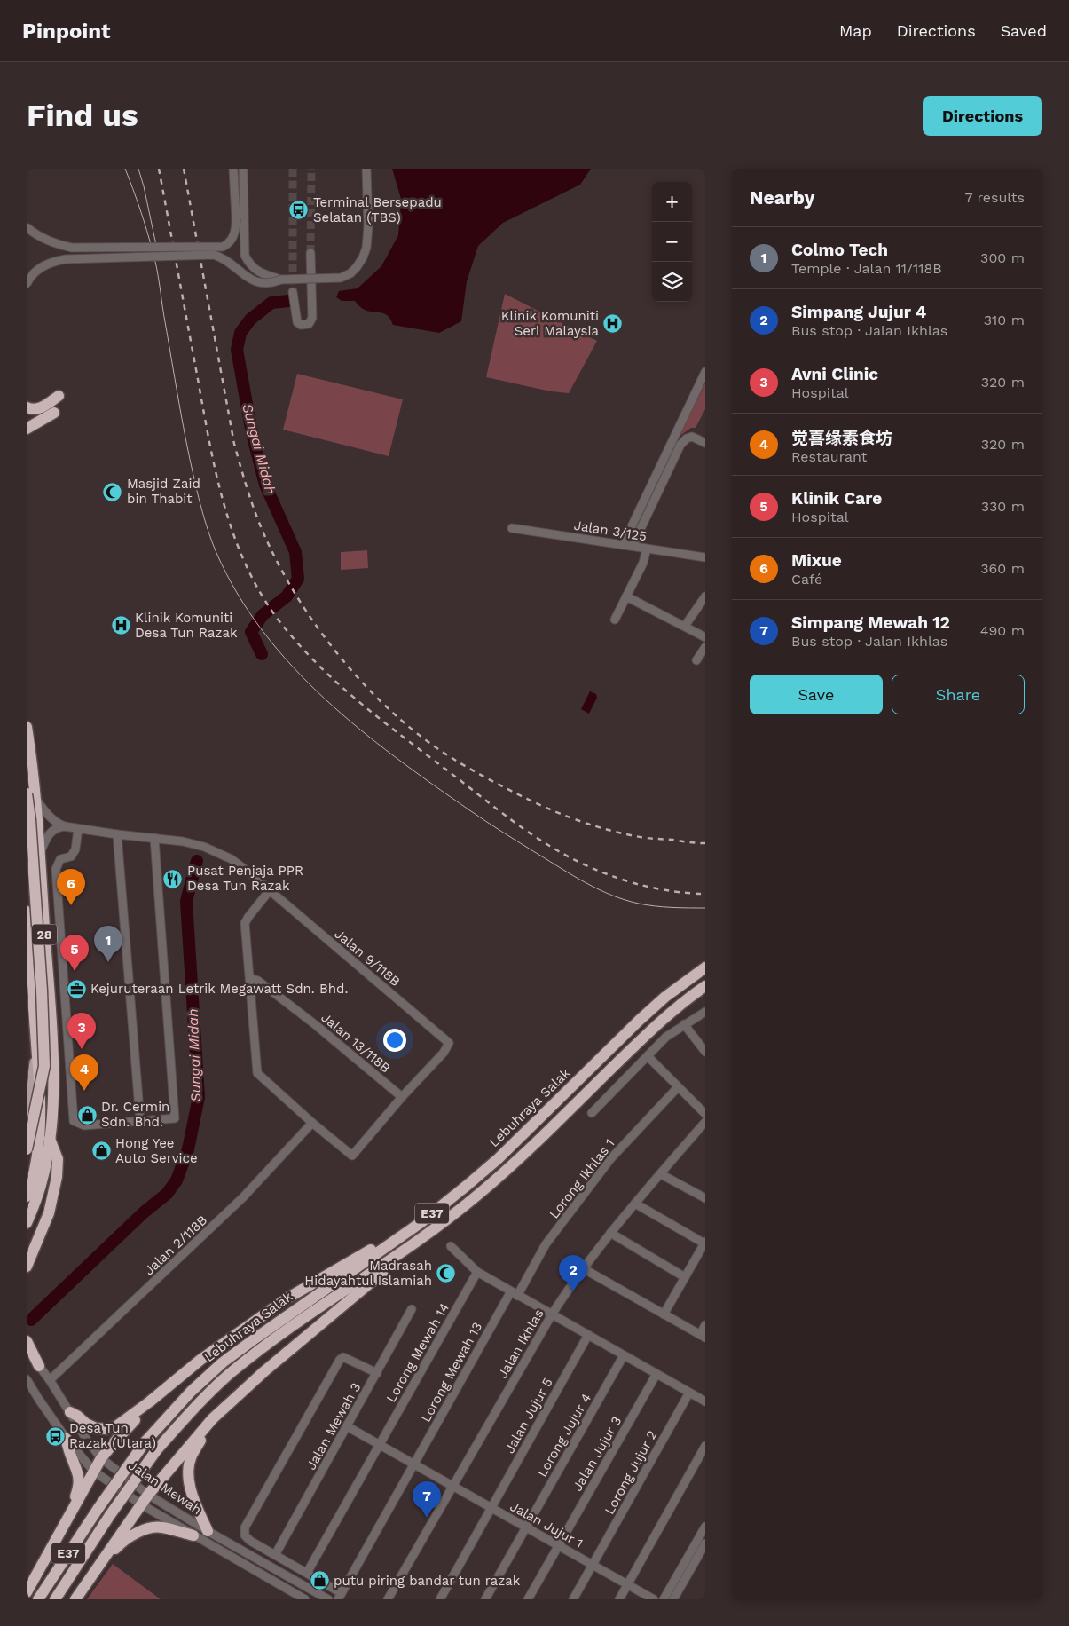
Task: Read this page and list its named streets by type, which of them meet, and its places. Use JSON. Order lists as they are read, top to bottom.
{
  "streets": {
    "highway": ["28", "Lebuhraya Salak", "E37"],
    "street": [
      "Jalan 3/125",
      "Jalan 9/118B",
      "Jalan 13/118B",
      "Lorong Ikhlas 1",
      "Jalan 2/118B",
      "Jalan Ikhlas",
      "Lorong Mewah 14",
      "Lorong Mewah 13",
      "Jalan Jujur 5",
      "Jalan Mewah 3",
      "Lorong Jujur 4",
      "Jalan Jujur 3",
      "Lorong Jujur 2",
      "Jalan Mewah",
      "Jalan Jujur 1"
    ]
  },
  "crossings": [
    ["Jalan 9/118B", "Jalan 13/118B"],
    ["Lorong Ikhlas 1", "Lorong Mewah 13"],
    ["Jalan 2/118B", "Jalan Mewah"],
    ["Jalan Ikhlas", "Jalan Jujur 1"],
    ["Lorong Mewah 14", "Jalan Jujur 1"],
    ["Lorong Mewah 13", "Jalan Jujur 1"],
    ["Jalan Jujur 5", "Jalan Jujur 1"],
    ["Jalan Mewah 3", "Jalan Jujur 1"],
    ["Lorong Jujur 4", "Jalan Jujur 1"],
    ["Jalan Jujur 3", "Jalan Jujur 1"],
    ["Lorong Jujur 2", "Jalan Jujur 1"]
  ],
  "water": ["Sungai Midah"],
  "places": {
    "bus stop": ["Terminal Bersepadu Selatan (TBS)", "Desa Tun Razak (Utara)"],
    "hospital": ["Klinik Komuniti Seri Malaysia", "Klinik Komuniti Desa Tun Razak"],
    "mosque": ["Masjid Zaid bin Thabit", "Madrasah Hidayahtul Islamiah"],
    "restaurant": ["Pusat Penjaja PPR Desa Tun Razak"],
    "office": ["Kejuruteraan Letrik Megawatt Sdn. Bhd."],
    "shop": ["Dr. Cermin Sdn. Bhd.", "Hong Yee Auto Service", "putu piring bandar tun razak"]
  },
  "page": {
    "header": "Pinpoint",
    "nav": ["Map", "Directions", "Saved"],
    "buttons": [
      "Directions",
      ["Save", "Share"]
    ],
    "title": "Find us",
    "heading": ["Nearby", "7 results"],
    "map_buttons": ["+", "−"],
    "list": [
      {
        "mark": "1",
        "name": "Colmo Tech",
        "note": "Temple · Jalan 11/118B",
        "value": "300 m"
      },
      {
        "mark": "2",
        "name": "Simpang Jujur 4",
        "note": "Bus stop · Jalan Ikhlas",
        "value": "310 m"
      },
      {
        "mark": "3",
        "name": "Avni Clinic",
        "note": "Hospital",
        "value": "320 m"
      },
      {
        "mark": "4",
        "name": "觉喜缘素食坊",
        "note": "Restaurant",
        "value": "320 m"
      },
      {
        "mark": "5",
        "name": "Klinik Care",
        "note": "Hospital",
        "value": "330 m"
      },
      {
        "mark": "6",
        "name": "Mixue",
        "note": "Café",
        "value": "360 m"
      },
      {
        "mark": "7",
        "name": "Simpang Mewah 12",
        "note": "Bus stop · Jalan Ikhlas",
        "value": "490 m"
      }
    ],
    "pins": [
      "6",
      "1",
      "5",
      "3",
      "4",
      "2",
      "7"
    ]
  }
}
